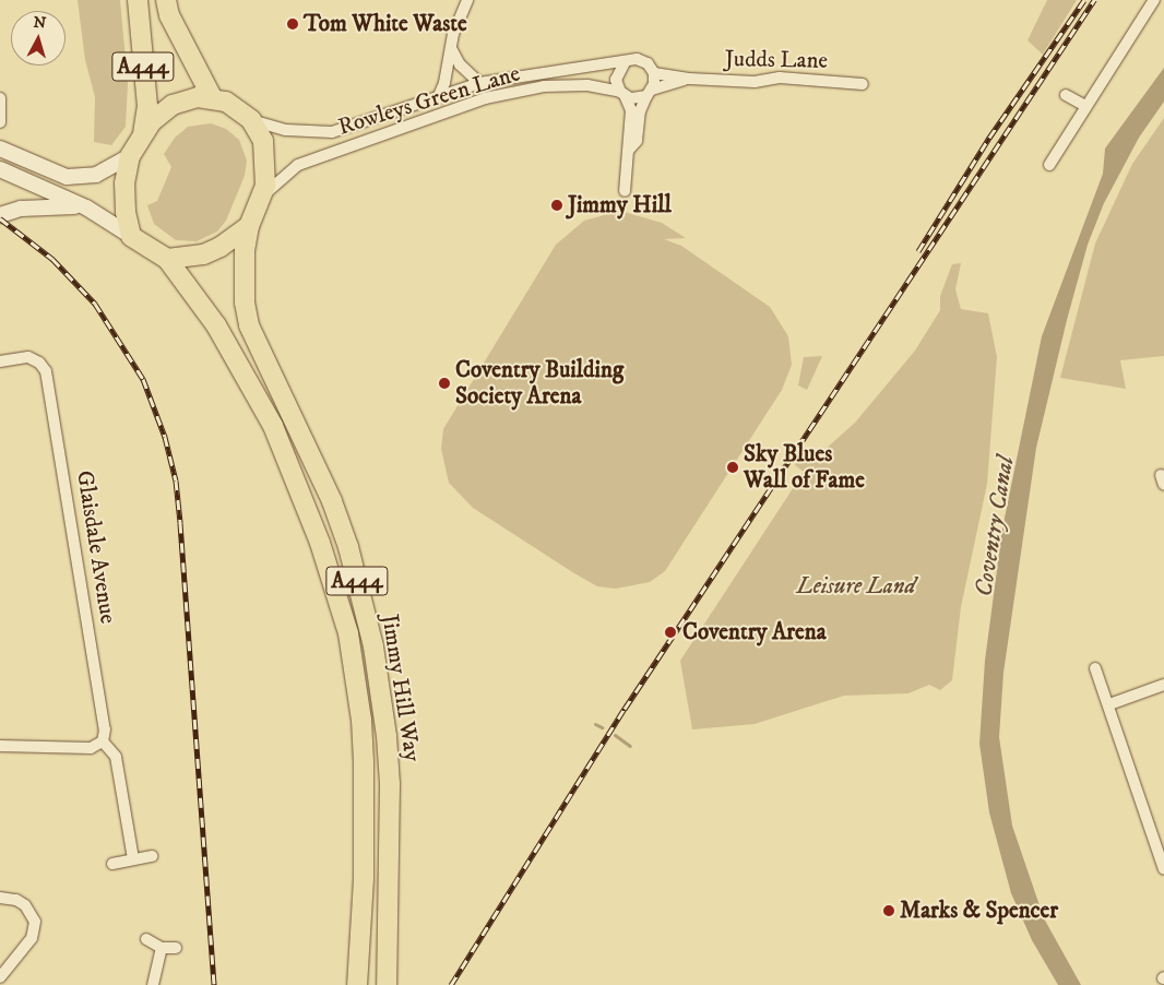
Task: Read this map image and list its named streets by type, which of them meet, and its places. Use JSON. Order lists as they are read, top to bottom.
{
  "streets": {
    "highway": ["A444", "Jimmy Hill Way"],
    "street": ["Judds Lane", "Rowleys Green Lane", "Glaisdale Avenue"]
  },
  "crossings": [
    ["Judds Lane", "Rowleys Green Lane"],
    ["A444", "Rowleys Green Lane"],
    ["A444", "Jimmy Hill Way"],
    ["Rowleys Green Lane", "Jimmy Hill Way"]
  ],
  "water": ["Coventry Canal"],
  "parks": ["Leisure Land"],
  "places": [
    "Tom White Waste",
    "Jimmy Hill",
    "Coventry Building Society Arena",
    "Sky Blues Wall of Fame",
    "Coventry Arena",
    "Marks & Spencer"
  ],
  "north": "top"
}
